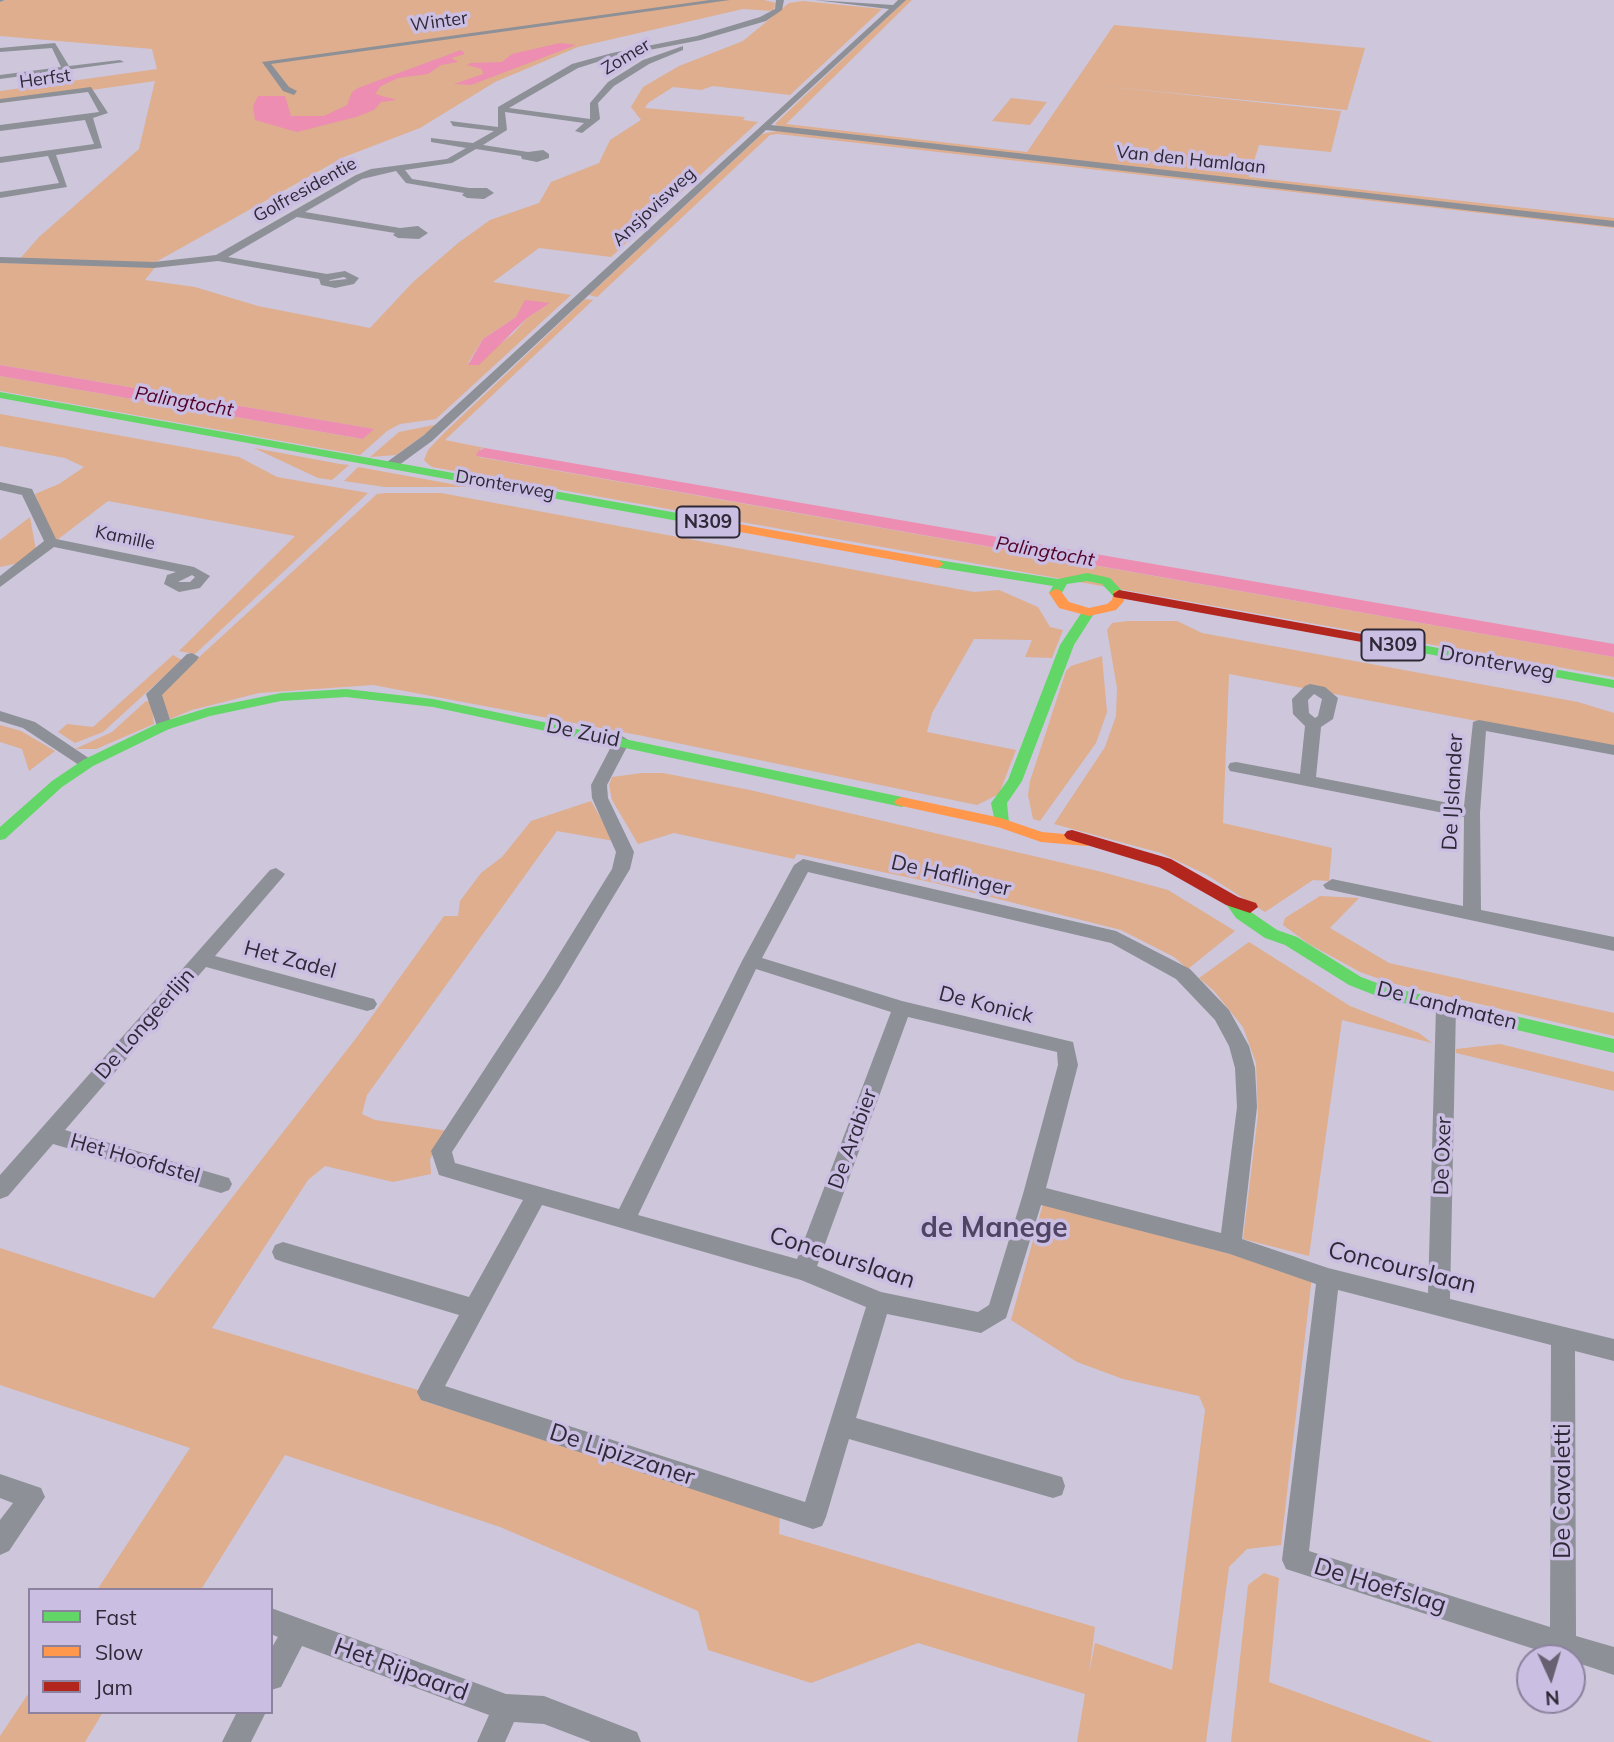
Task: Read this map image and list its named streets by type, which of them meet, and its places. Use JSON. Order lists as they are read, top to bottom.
{
  "streets": {
    "main road": [
      "Dronterweg",
      "N309",
      "De Zuid",
      "De Landmaten"
    ],
    "street": [
      "Winter",
      "Zomer",
      "Herfst",
      "Van den Hamlaan",
      "Golfresidentie",
      "Ansjovisweg",
      "Kamille",
      "De IJslander",
      "De Haflinger",
      "Het Zadel",
      "De Konick",
      "De Longeerlijn",
      "De Arabier",
      "De Oxer",
      "Het Hoofdstel",
      "Concourslaan",
      "De Lipizzaner",
      "De Cavaletti",
      "De Hoefslag",
      "Het Rijpaard"
    ]
  },
  "crossings": [
    ["Van den Hamlaan", "Ansjovisweg"],
    ["Ansjovisweg", "Dronterweg"],
    ["Dronterweg", "N309"],
    ["De Zuid", "De Landmaten"],
    ["De Zuid", "Concourslaan"],
    ["De Haflinger", "De Konick"],
    ["De Haflinger", "Concourslaan"],
    ["Het Zadel", "De Longeerlijn"],
    ["De Konick", "De Arabier"],
    ["De Konick", "Concourslaan"],
    ["De Landmaten", "De Oxer"],
    ["De Longeerlijn", "Het Hoofdstel"],
    ["De Arabier", "Concourslaan"],
    ["De Oxer", "Concourslaan"],
    ["Concourslaan", "De Lipizzaner"],
    ["Concourslaan", "De Cavaletti"],
    ["Concourslaan", "De Hoefslag"],
    ["De Cavaletti", "De Hoefslag"]
  ],
  "districts": ["de Manege"],
  "water": ["Palingtocht"],
  "legend": ["Fast", "Slow", "Jam"],
  "north": "bottom"
}
